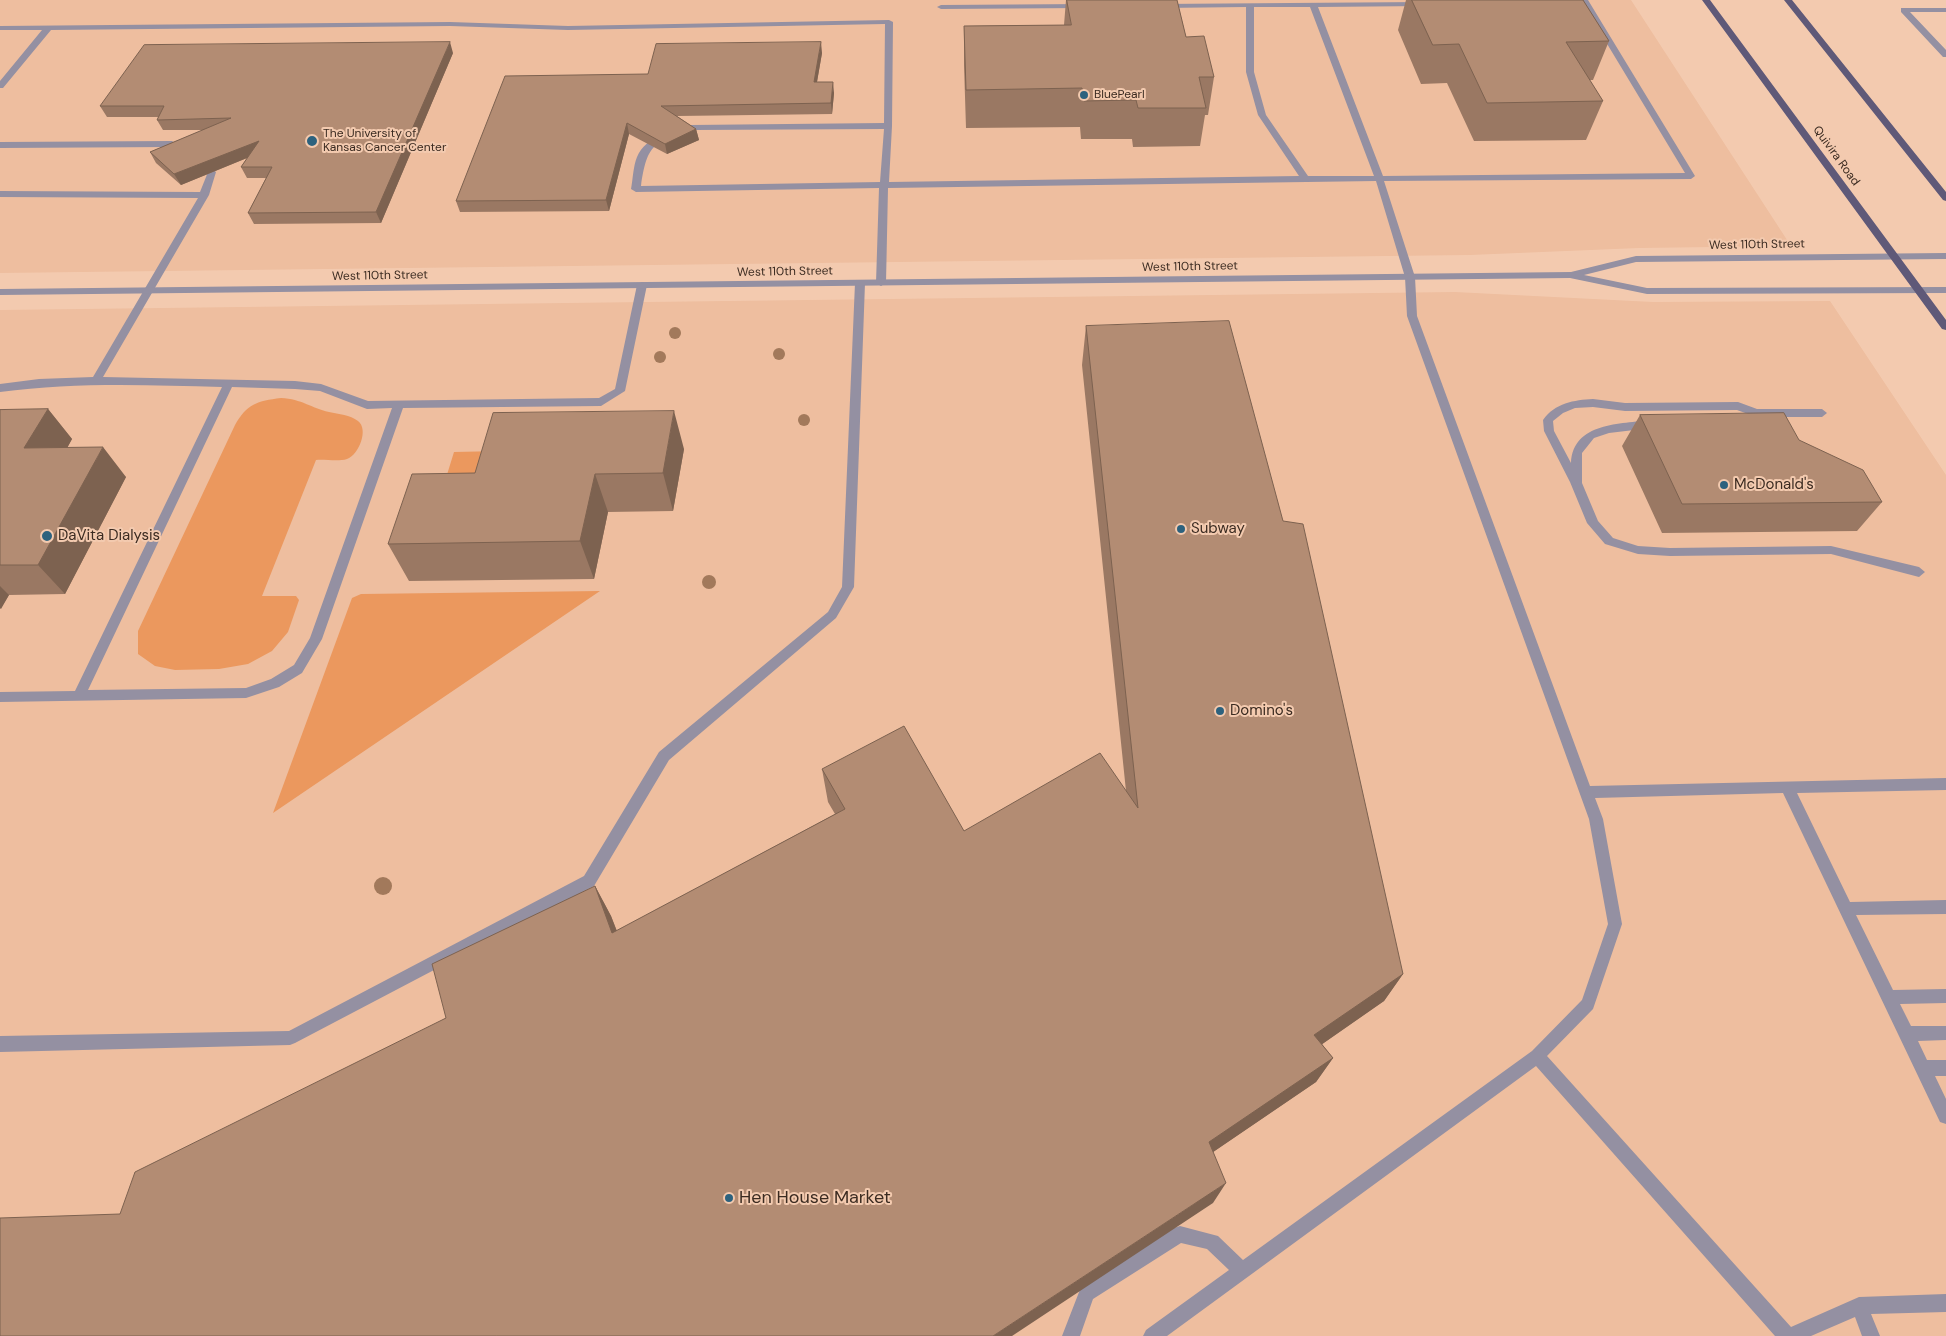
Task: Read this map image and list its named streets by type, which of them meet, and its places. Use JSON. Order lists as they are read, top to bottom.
{
  "streets": {
    "main road": ["Quivira Road"],
    "street": ["West 110th Street"]
  },
  "crossings": [
    ["Quivira Road", "West 110th Street"]
  ],
  "places": [
    "BluePearl",
    "The University of Kansas Cancer Center",
    "McDonald's",
    "Subway",
    "DaVita Dialysis",
    "Domino's",
    "Hen House Market"
  ]
}
